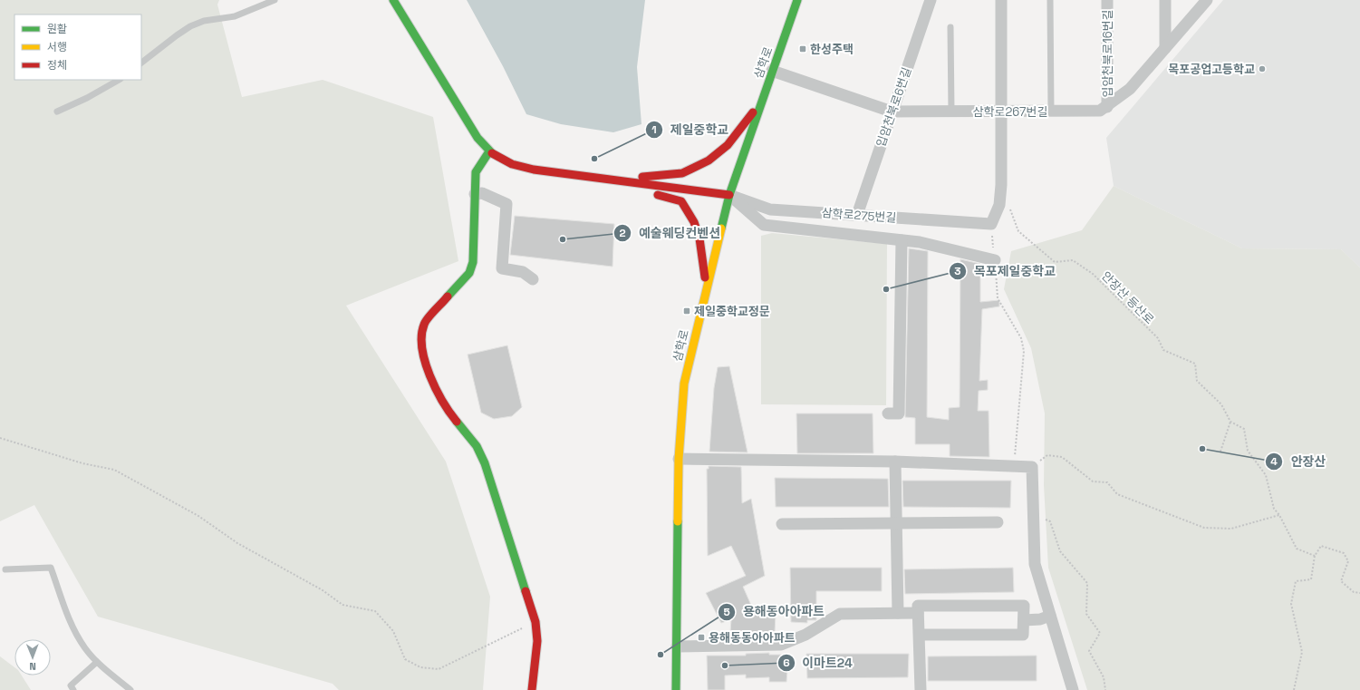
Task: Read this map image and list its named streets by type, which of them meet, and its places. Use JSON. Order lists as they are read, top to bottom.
{
  "streets": {
    "street": [
      "입암천북로16번길",
      "삼학로",
      "입암천북로6번길",
      "삼학로267번길",
      "삼학로275번길"
    ],
    "path": ["안장산 등산로"]
  },
  "crossings": [
    ["입암천북로16번길", "삼학로267번길"],
    ["삼학로", "삼학로267번길"],
    ["삼학로", "삼학로275번길"],
    ["입암천북로6번길", "삼학로267번길"],
    ["입암천북로6번길", "삼학로275번길"]
  ],
  "places": {
    "transit": ["한성주택", "제일중학교정문", "용해동동아아파트"],
    "other": [
      "목포공업고등학교",
      "제일중학교",
      "예술웨딩컨벤션",
      "목포제일중학교",
      "안장산",
      "용해동아아파트",
      "이마트24"
    ]
  },
  "legend": ["원활", "서행", "정체"],
  "north": "bottom"
}
